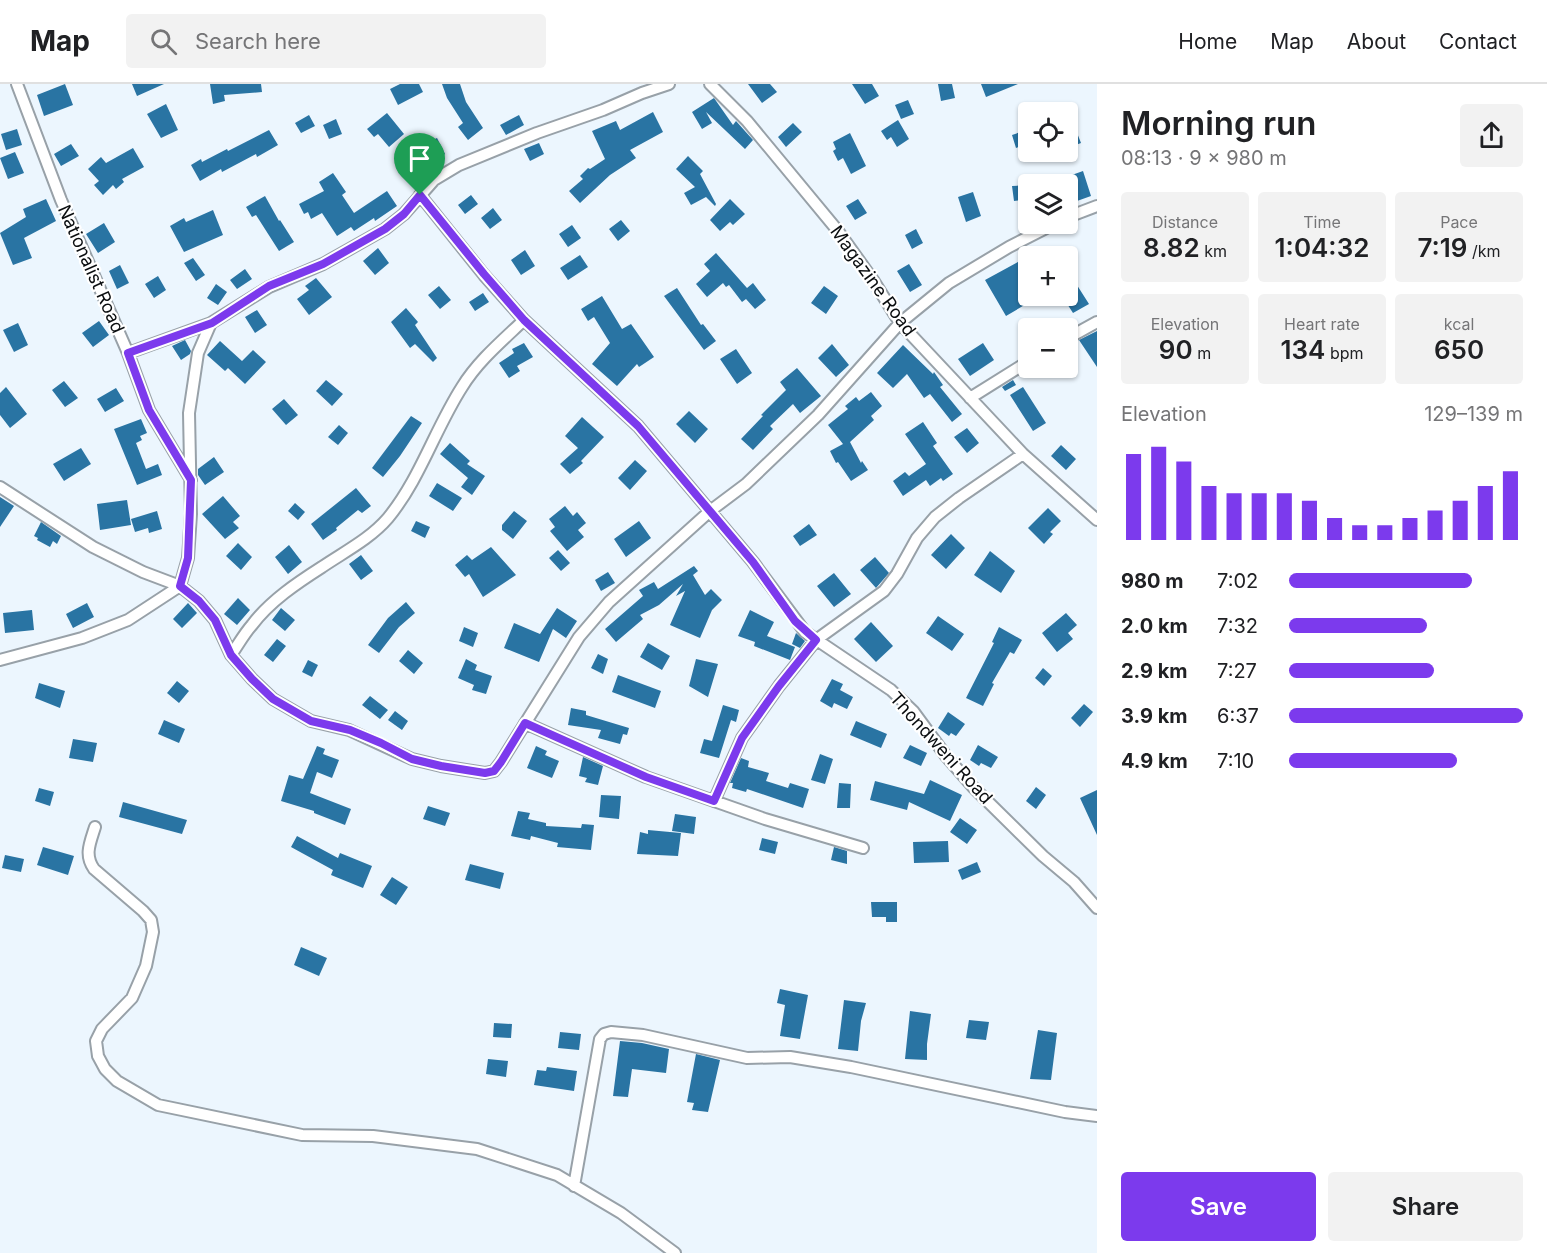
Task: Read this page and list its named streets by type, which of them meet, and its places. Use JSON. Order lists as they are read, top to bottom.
{
  "streets": {
    "street": ["Nationalist Road", "Magazine Road", "Thondweni Road"]
  },
  "page": {
    "header": "Map",
    "search": "Search here",
    "nav": [
      "Home",
      "Map",
      "About",
      "Contact"
    ],
    "heading": ["Morning run", "08:13 · 9 × 980 m"],
    "map_buttons": ["+", "−"],
    "stats": [
      ["Distance", "8.82 km"],
      ["Time", "1:04:32"],
      ["Pace", "7:19 /km"],
      ["Elevation", "90 m"],
      ["Heart rate", "134 bpm"],
      ["kcal", "650"]
    ],
    "chart": ["Elevation", "129–139 m"],
    "list": [
      {
        "name": "980 m",
        "note": "7:02"
      },
      {
        "name": "2.0 km",
        "note": "7:32"
      },
      {
        "name": "2.9 km",
        "note": "7:27"
      },
      {
        "name": "3.9 km",
        "note": "6:37"
      },
      {
        "name": "4.9 km",
        "note": "7:10"
      }
    ],
    "buttons": ["Save", "Share"]
  }
}
